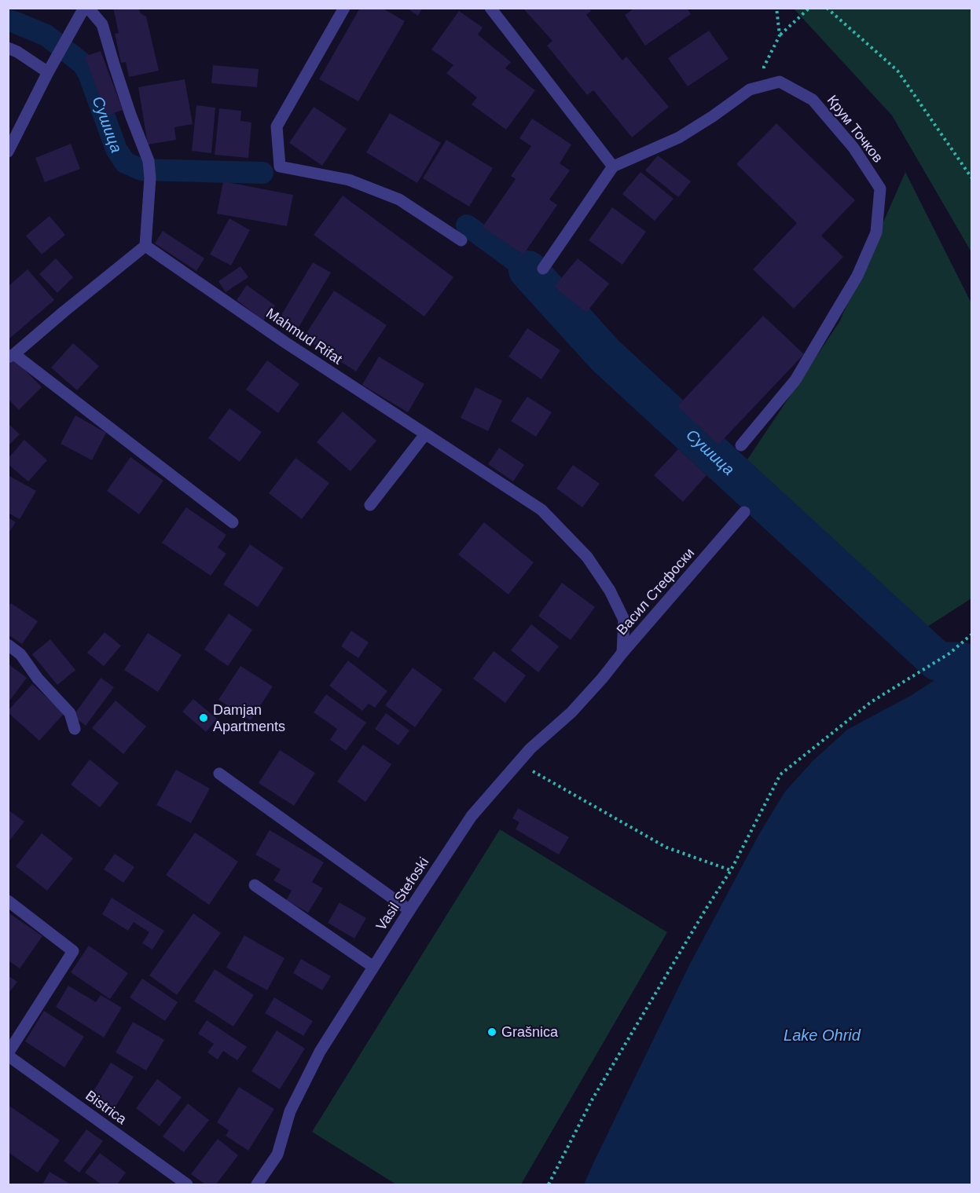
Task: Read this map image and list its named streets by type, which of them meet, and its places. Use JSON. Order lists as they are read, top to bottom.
{
  "streets": {
    "street": [
      "Крум Точков",
      "Mahmud Rifat",
      "Васил Стефоски",
      "Vasil Stefoski",
      "Bistrica"
    ]
  },
  "crossings": [
    ["Mahmud Rifat", "Васил Стефоски"],
    ["Васил Стефоски", "Vasil Stefoski"]
  ],
  "water": ["Сушица", "Lake Ohrid"],
  "places": ["Damjan Apartments", "Grašnica"]
}
